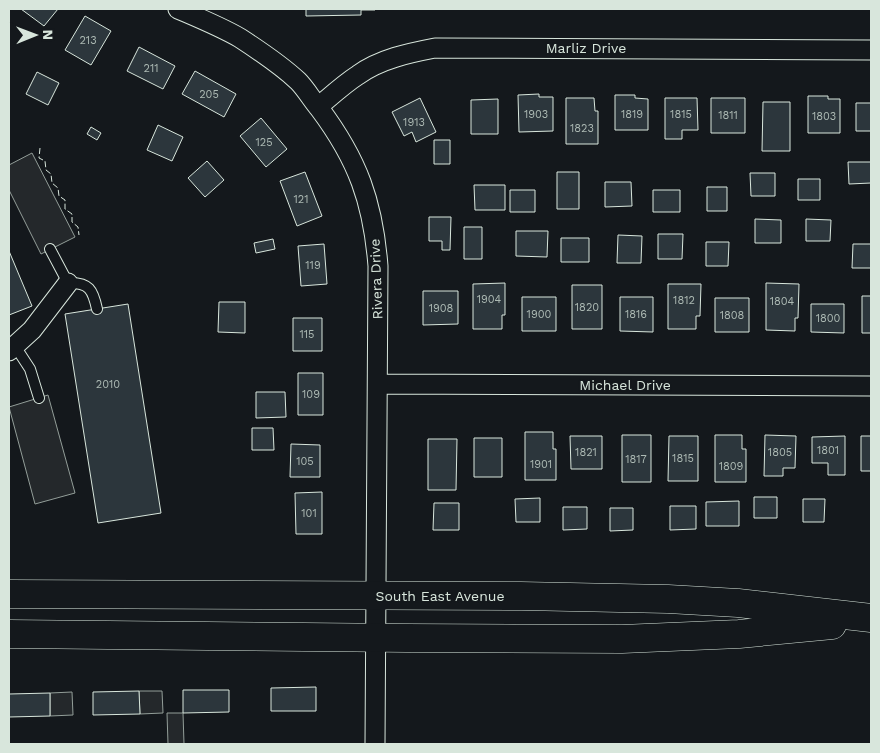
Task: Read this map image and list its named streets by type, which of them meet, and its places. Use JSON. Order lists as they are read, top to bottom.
{
  "streets": {
    "main road": ["South East Avenue"],
    "street": ["Marliz Drive", "Rivera Drive", "Michael Drive"]
  },
  "crossings": [
    ["Marliz Drive", "Rivera Drive"],
    ["Rivera Drive", "Michael Drive"],
    ["Rivera Drive", "South East Avenue"]
  ],
  "house_numbers": [
    "213",
    "211",
    "205",
    "1903",
    "1819",
    "1815",
    "1811",
    "1803",
    "1913",
    "1823",
    "125",
    "121",
    "119",
    "1904",
    "1812",
    "1804",
    "1820",
    "1908",
    "1900",
    "1816",
    "1808",
    "1800",
    "115",
    "2010",
    "109",
    "1801",
    "1821",
    "1805",
    "1815",
    "1817",
    "105",
    "1901",
    "1809",
    "101"
  ],
  "north": "right"
}
